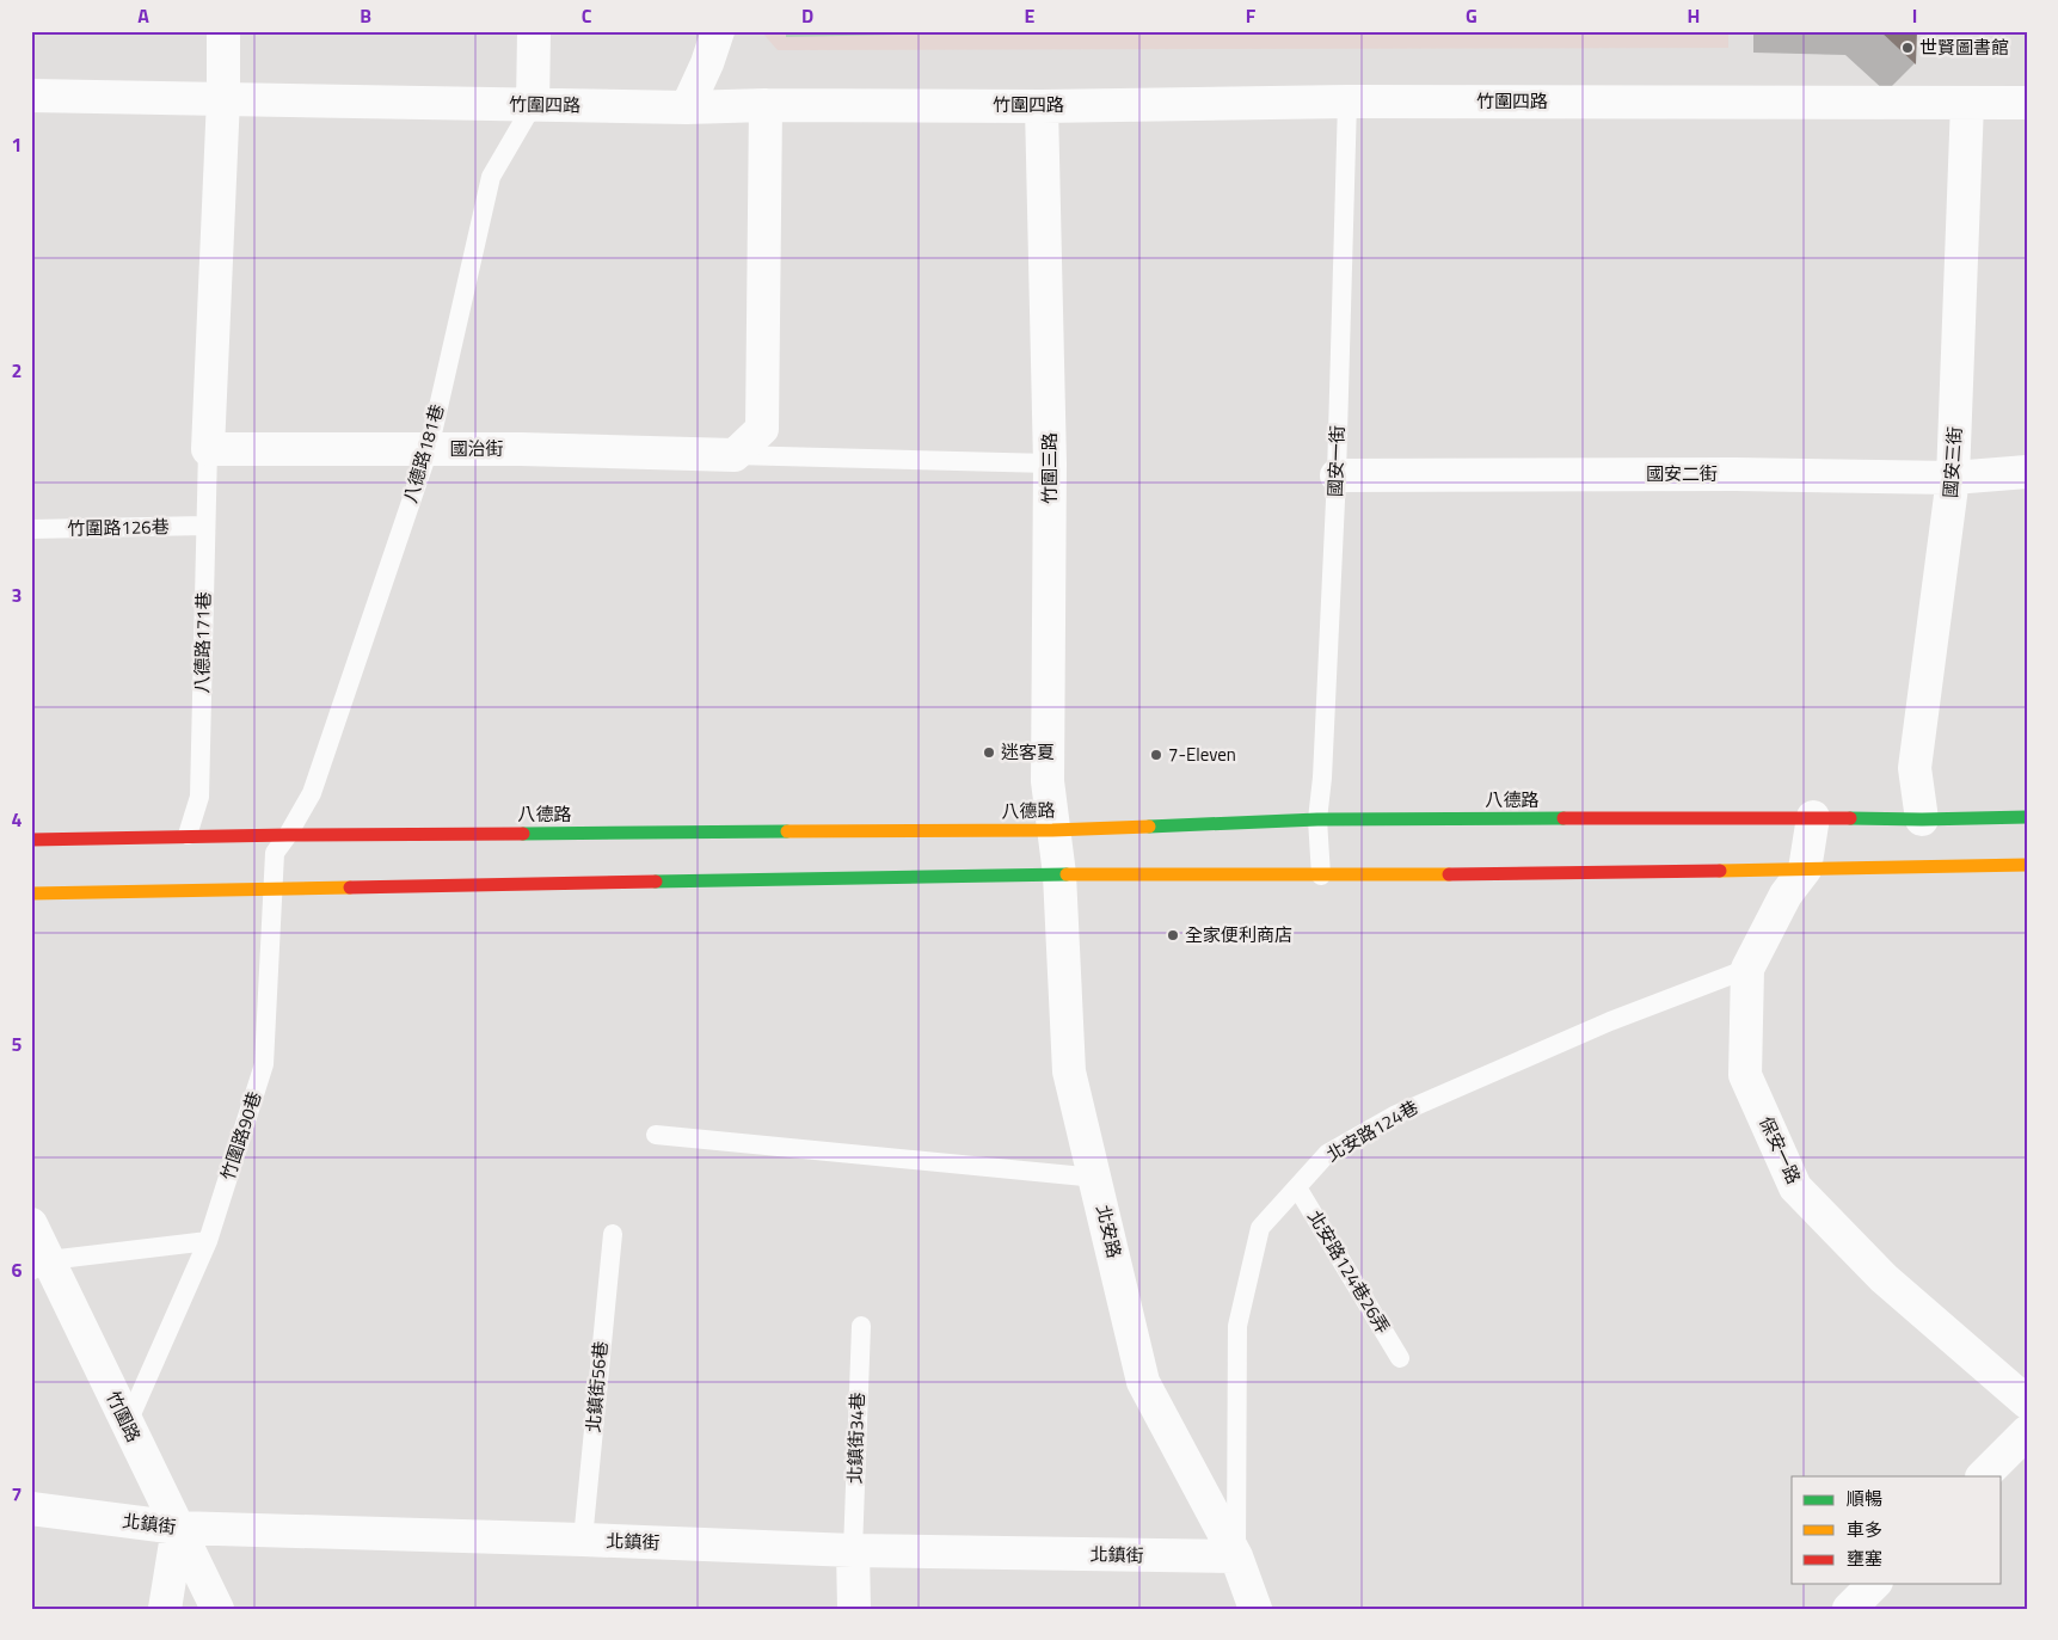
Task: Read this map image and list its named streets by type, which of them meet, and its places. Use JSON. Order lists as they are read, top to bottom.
{
  "streets": {
    "street": [
      "竹圍四路",
      "國治街",
      "國安三街",
      "竹圍三路",
      "國安二街",
      "八德路",
      "保安一路",
      "北安路",
      "竹圍路",
      "北鎮街"
    ],
    "lane": [
      "八德路181巷",
      "國安一街",
      "竹圍路126巷",
      "八德路171巷",
      "北安路124巷",
      "竹圍路90巷",
      "北安路124巷26弄",
      "北鎮街56巷",
      "北鎮街34巷"
    ]
  },
  "crossings": [
    ["竹圍四路", "八德路181巷"],
    ["竹圍四路", "國安一街"],
    ["竹圍四路", "國安三街"],
    ["竹圍四路", "竹圍三路"],
    ["國治街", "八德路181巷"],
    ["國治街", "八德路171巷"],
    ["八德路181巷", "八德路"],
    ["八德路181巷", "竹圍路90巷"],
    ["國安一街", "國安二街"],
    ["國安一街", "八德路"],
    ["國安三街", "國安二街"],
    ["國安三街", "八德路"],
    ["竹圍三路", "八德路"],
    ["竹圍三路", "北安路"],
    ["竹圍路126巷", "八德路171巷"],
    ["八德路171巷", "八德路"],
    ["八德路", "竹圍路90巷"],
    ["八德路", "保安一路"],
    ["八德路", "北安路"],
    ["北安路124巷", "保安一路"],
    ["北安路124巷", "北安路"],
    ["北安路124巷", "北安路124巷26弄"],
    ["北安路124巷", "北鎮街"],
    ["竹圍路90巷", "竹圍路"],
    ["北安路", "北鎮街"],
    ["北鎮街56巷", "北鎮街"],
    ["竹圍路", "北鎮街"],
    ["北鎮街34巷", "北鎮街"]
  ],
  "places": [
    "世賢圖書館",
    "迷客夏",
    "7-Eleven",
    "全家便利商店"
  ],
  "legend": ["順暢", "車多", "壅塞"],
  "grid": {
    "columns": [
      "A",
      "B",
      "C",
      "D",
      "E",
      "F",
      "G",
      "H",
      "I"
    ],
    "rows": [
      "1",
      "2",
      "3",
      "4",
      "5",
      "6",
      "7"
    ]
  }
}
